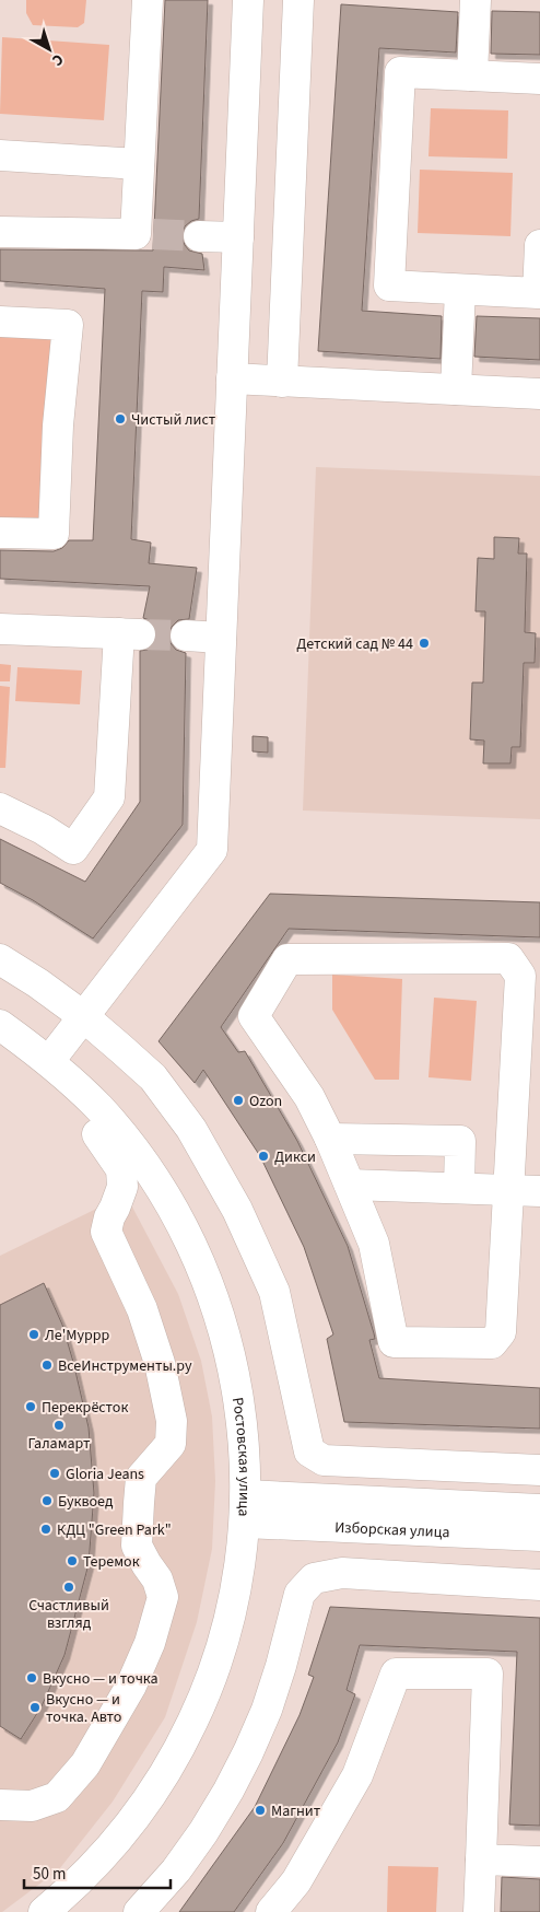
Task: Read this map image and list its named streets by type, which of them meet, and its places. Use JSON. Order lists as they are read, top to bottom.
{
  "streets": {
    "street": ["Ростовская улица", "Изборская улица"]
  },
  "crossings": [
    ["Ростовская улица", "Изборская улица"]
  ],
  "places": [
    "Чистый лист",
    "Детский сад № 44",
    "Ozon",
    "Дикси",
    "Ле'Муррр",
    "ВсеИнструменты.ру",
    "Перекрёсток",
    "Галамарт",
    "Gloria Jeans",
    "Буквоед",
    "КДЦ \"Green Park\"",
    "Теремок",
    "Счастливый взгляд",
    "Вкусно — и точка",
    "Вкусно — и точка. Авто",
    "Магнит"
  ],
  "scale_bar": "50 m",
  "north": "bottom right"
}
